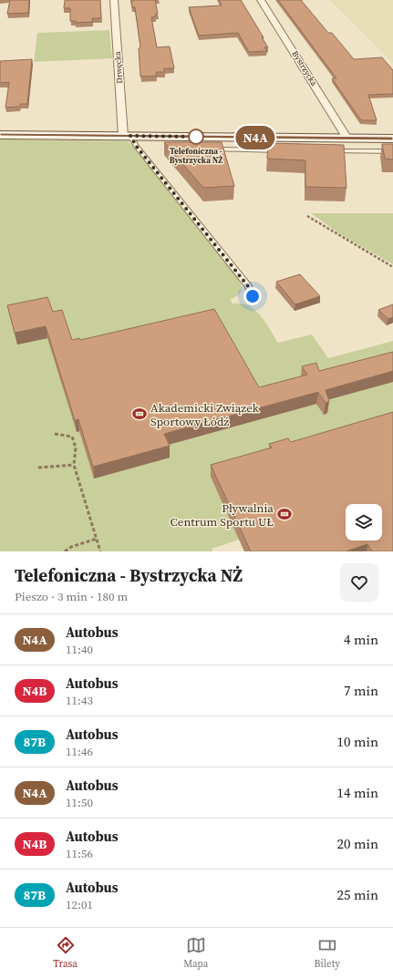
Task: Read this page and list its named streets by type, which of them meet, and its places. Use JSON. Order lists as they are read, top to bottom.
{
  "streets": {
    "street": ["Drwęcka", "Bystrzycka"]
  },
  "places": {
    "other": ["Telefoniczna - Bystrzycka NŻ"],
    "sports": ["Akademicki Związek Sportowy Łódź", "Pływalnia Centrum Sportu UŁ"]
  },
  "lines": ["bus line N4A"],
  "page": {
    "on_map": "N4A",
    "heading": ["Telefoniczna - Bystrzycka NŻ", "Pieszo · 3 min · 180 m"],
    "list": [
      {
        "mark": "N4A",
        "name": "Autobus",
        "note": "11:40",
        "value": "4 min"
      },
      {
        "mark": "N4B",
        "name": "Autobus",
        "note": "11:43",
        "value": "7 min"
      },
      {
        "mark": "87B",
        "name": "Autobus",
        "note": "11:46",
        "value": "10 min"
      },
      {
        "mark": "N4A",
        "name": "Autobus",
        "note": "11:50",
        "value": "14 min"
      },
      {
        "mark": "N4B",
        "name": "Autobus",
        "note": "11:56",
        "value": "20 min"
      },
      {
        "mark": "87B",
        "name": "Autobus",
        "note": "12:01",
        "value": "25 min"
      }
    ],
    "tabs": ["Trasa", "Mapa", "Bilety"]
  }
}
